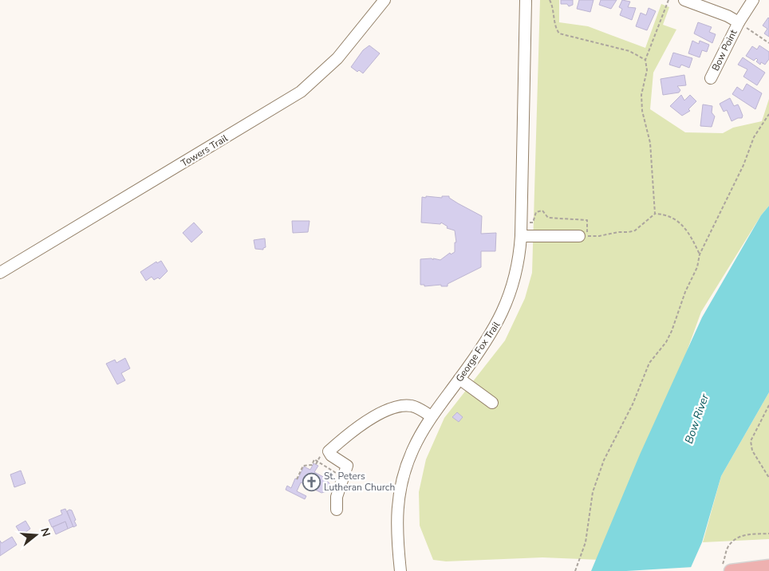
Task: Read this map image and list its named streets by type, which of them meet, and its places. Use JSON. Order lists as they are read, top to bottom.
{
  "streets": {
    "street": ["Bow Point", "Towers Trail", "George Fox Trail"]
  },
  "water": ["Bow River"],
  "places": {
    "church": ["St. Peters Lutheran Church"]
  },
  "north": "right"
}
